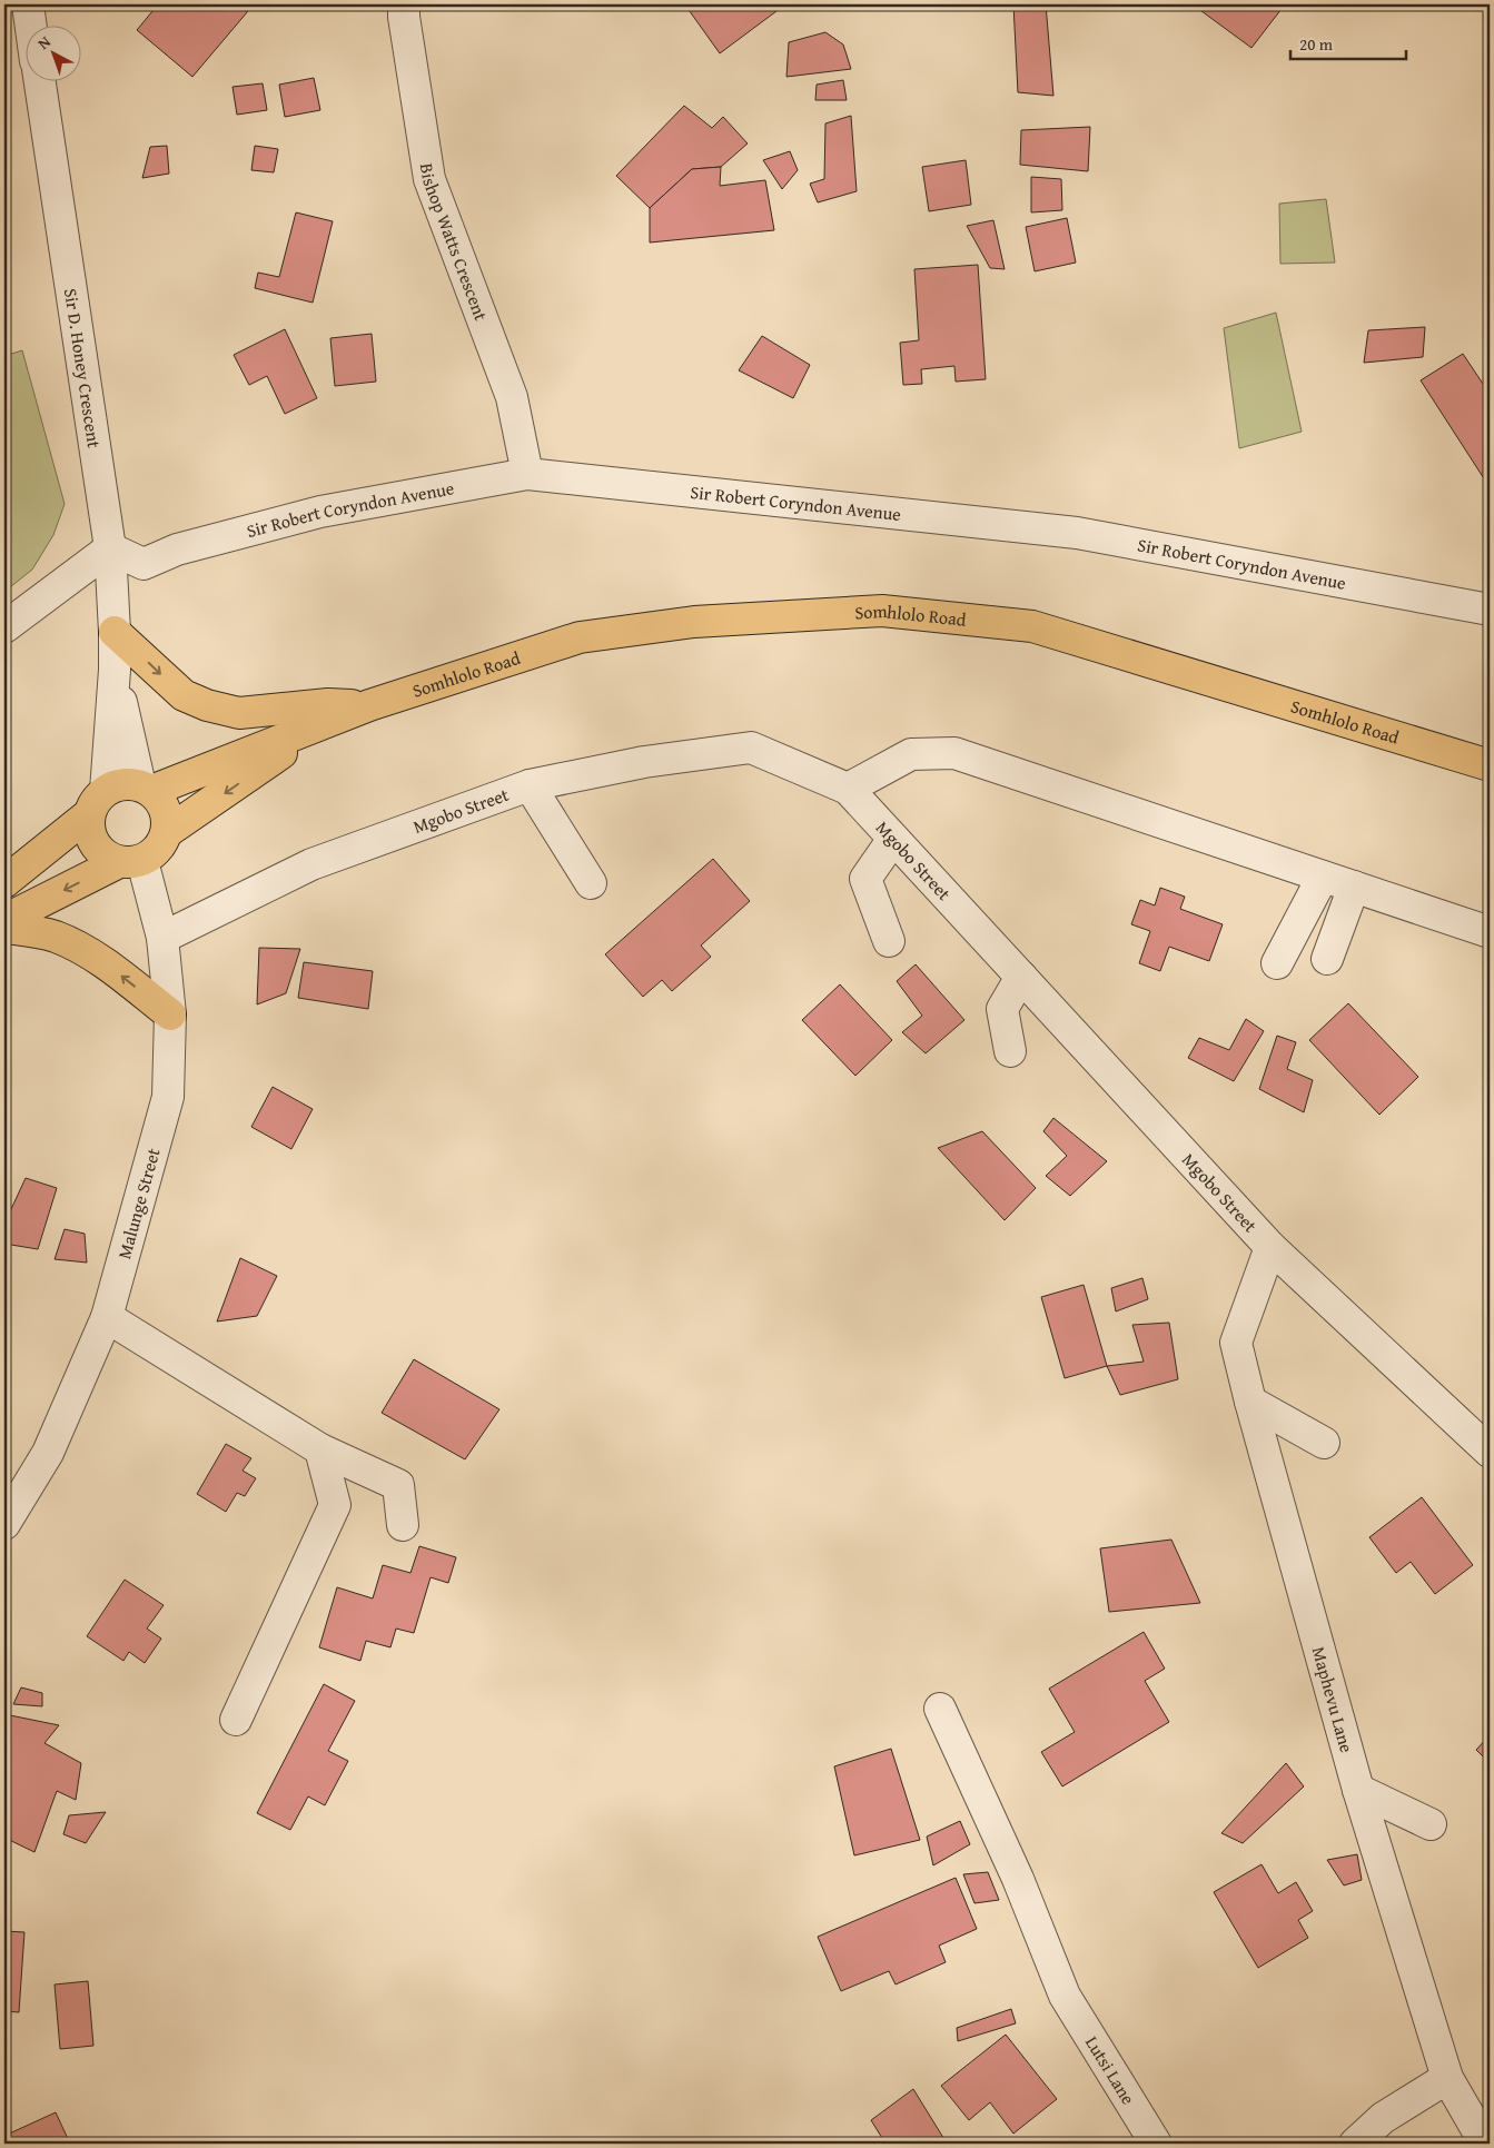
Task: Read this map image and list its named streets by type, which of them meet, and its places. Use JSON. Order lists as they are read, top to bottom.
{
  "streets": {
    "main road": ["Somhlolo Road"],
    "street": [
      "Bishop Watts Crescent",
      "Sir D. Honey Crescent",
      "Sir Robert Coryndon Avenue",
      "Mgobo Street",
      "Malunge Street",
      "Maphevu Lane",
      "Lutsi Lane"
    ]
  },
  "crossings": [
    ["Bishop Watts Crescent", "Sir Robert Coryndon Avenue"],
    ["Sir D. Honey Crescent", "Sir Robert Coryndon Avenue"],
    ["Sir D. Honey Crescent", "Somhlolo Road"],
    ["Sir D. Honey Crescent", "Malunge Street"],
    ["Somhlolo Road", "Malunge Street"],
    ["Mgobo Street", "Malunge Street"],
    ["Mgobo Street", "Maphevu Lane"]
  ],
  "scale_bar": "20 m",
  "north": "top left"
}
